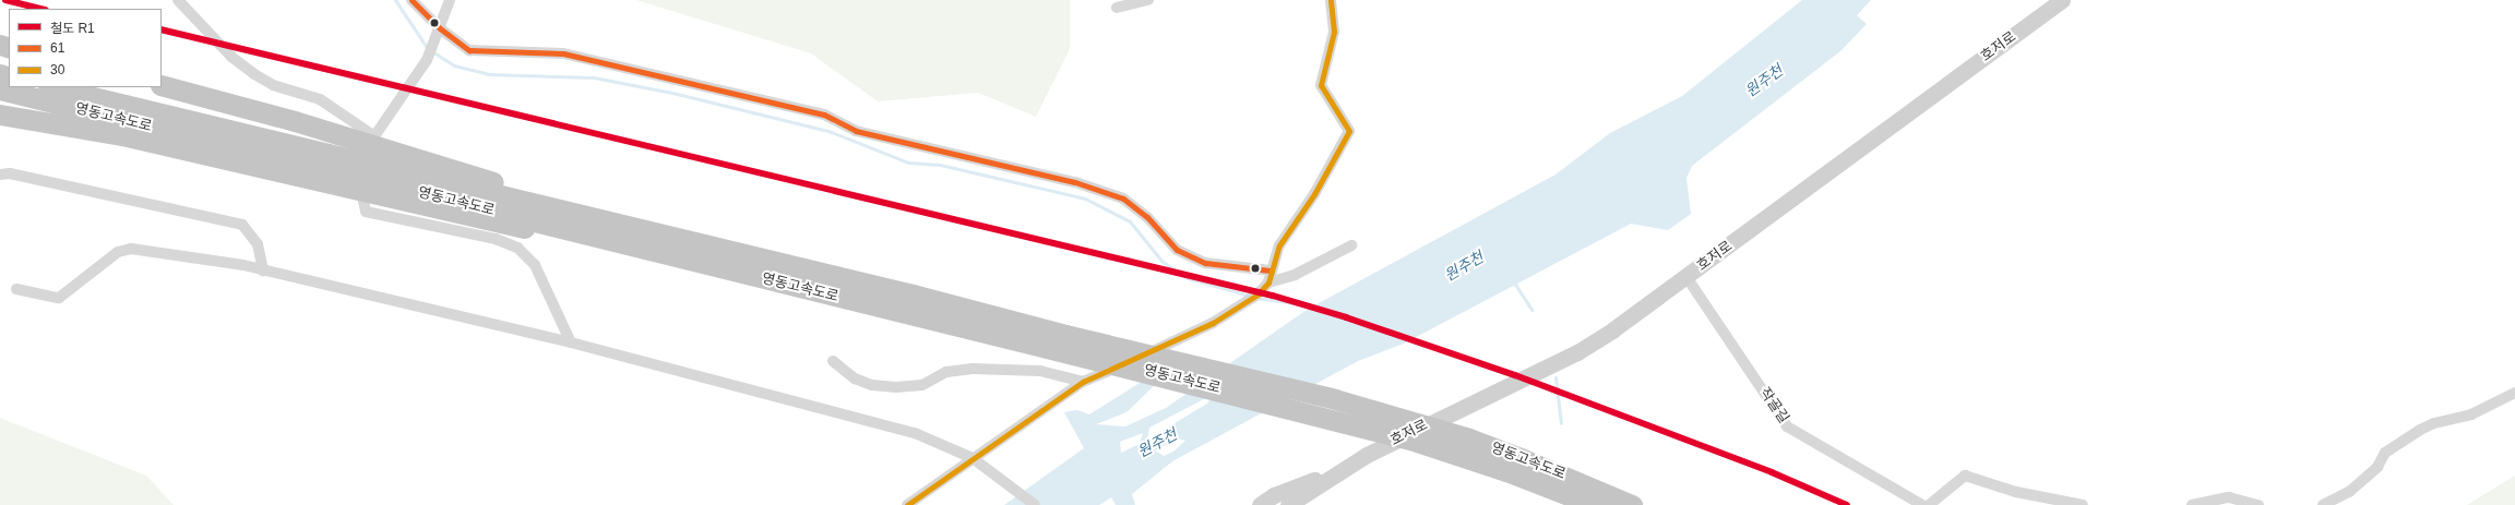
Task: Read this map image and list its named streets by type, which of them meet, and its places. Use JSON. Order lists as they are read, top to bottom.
{
  "streets": {
    "highway": ["영동고속도로"],
    "street": ["호저로", "작골길"]
  },
  "crossings": [
    ["호저로", "작골길"]
  ],
  "water": ["원주천"],
  "lines": ["rail line R1", "transit line 61", "transit line 30"],
  "legend": ["철도 R1", "61", "30"]
}
